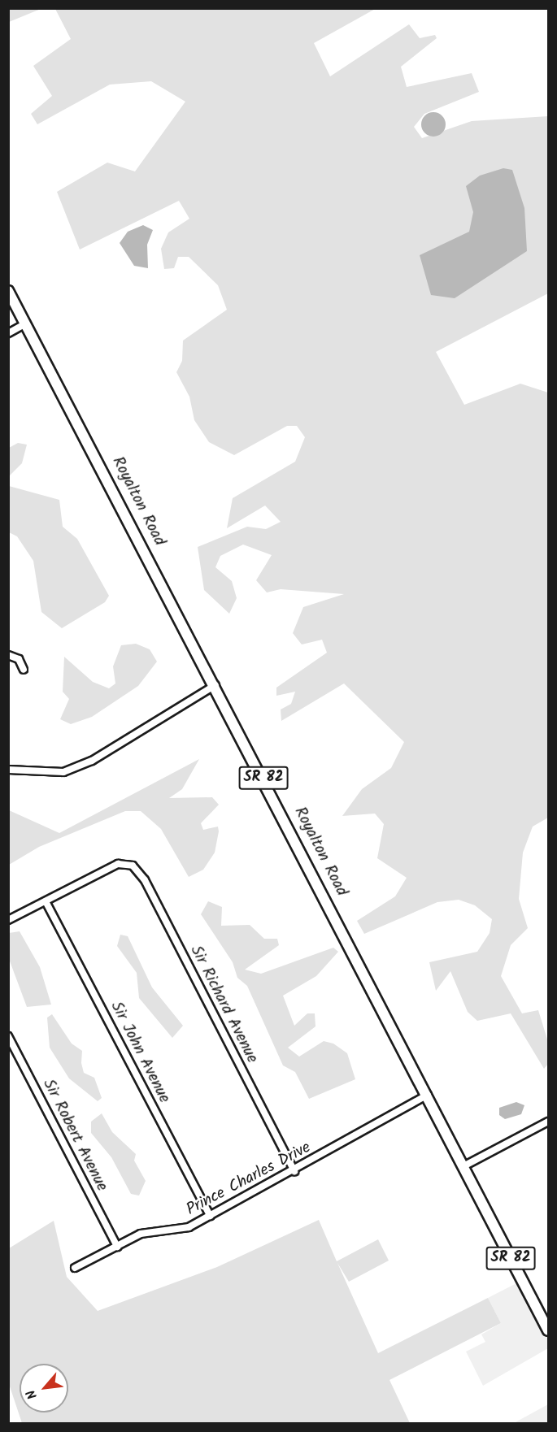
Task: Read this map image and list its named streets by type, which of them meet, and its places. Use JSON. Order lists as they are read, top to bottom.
{
  "streets": {
    "main road": ["Royalton Road", "SR 82"],
    "street": [
      "Sir Richard Avenue",
      "Sir John Avenue",
      "Sir Robert Avenue",
      "Prince Charles Drive"
    ]
  },
  "crossings": [
    ["Royalton Road", "SR 82"],
    ["Royalton Road", "Prince Charles Drive"],
    ["Sir Richard Avenue", "Sir John Avenue"],
    ["Sir Richard Avenue", "Prince Charles Drive"],
    ["Sir John Avenue", "Prince Charles Drive"],
    ["Sir Robert Avenue", "Prince Charles Drive"]
  ],
  "north": "bottom left"
}
